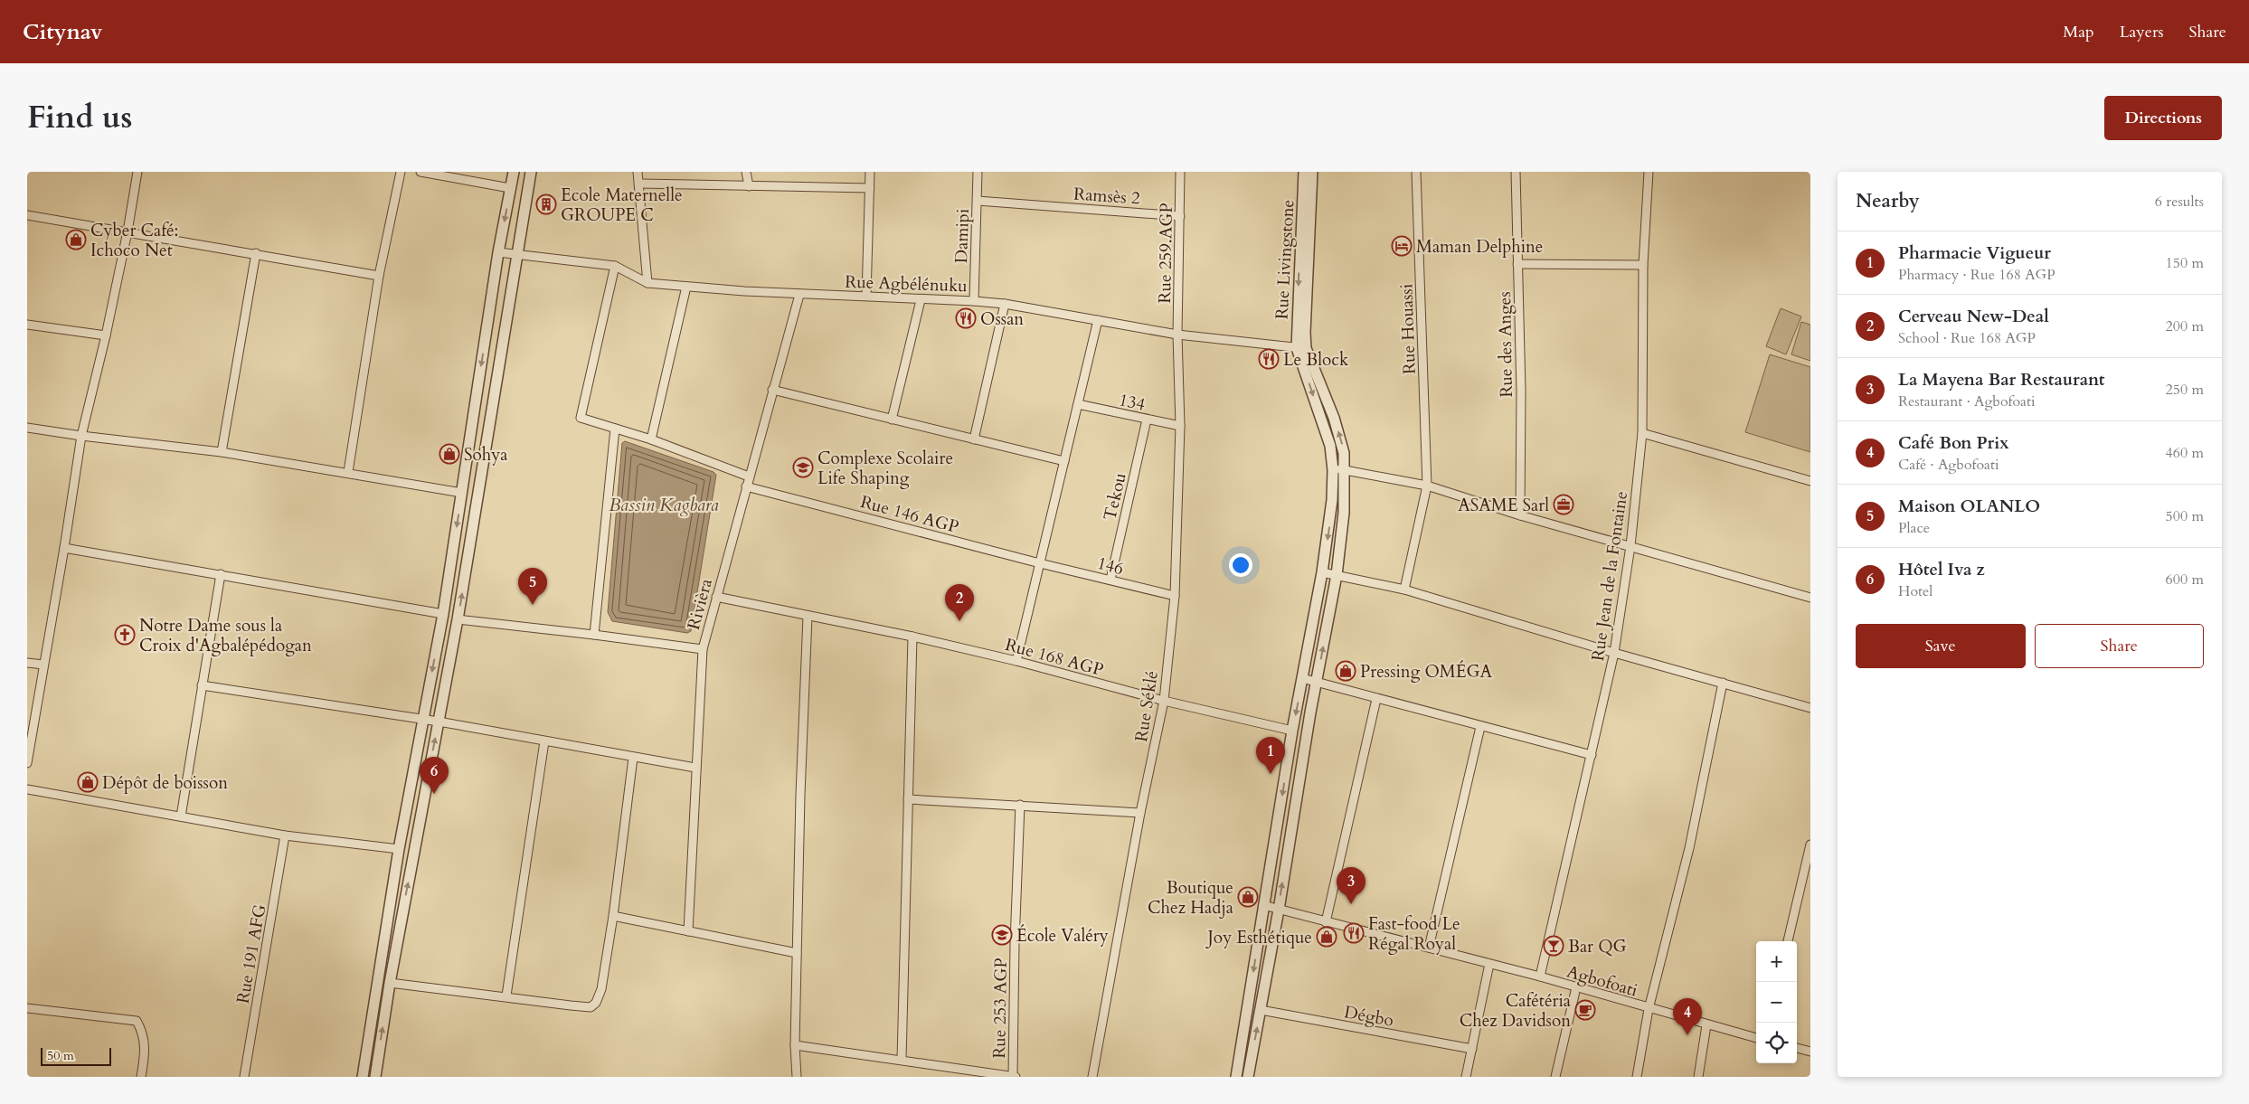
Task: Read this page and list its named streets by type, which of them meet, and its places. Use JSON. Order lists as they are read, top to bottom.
{
  "streets": {
    "street": [
      "Ramsès 2",
      "Damipi",
      "Rue 259.AGP",
      "Rue Livingstone",
      "Rue Agbélénuku",
      "Rue Houassi",
      "Rue des Anges",
      "134",
      "Tekou",
      "Rue 146 AGP",
      "146",
      "Rue Jean de la Fontaine",
      "Rivièra",
      "Rue 168 AGP",
      "Rue Séklé",
      "Rue 191 AFG",
      "Agbofoati",
      "Rue 253 AGP",
      "Dégbo"
    ]
  },
  "crossings": [
    ["Ramsès 2", "Damipi"],
    ["Ramsès 2", "Rue 259.AGP"],
    ["Damipi", "Rue Agbélénuku"],
    ["Rue 259.AGP", "Rue Agbélénuku"],
    ["Rue 259.AGP", "Rue Séklé"],
    ["Rue Livingstone", "Rue Agbélénuku"],
    ["Rue Agbélénuku", "Rivièra"],
    ["Rue Agbélénuku", "Rue Séklé"],
    ["134", "Tekou"],
    ["134", "Rue Séklé"],
    ["Tekou", "146"],
    ["Rue 146 AGP", "146"],
    ["Rue 146 AGP", "Rivièra"],
    ["146", "Rue Séklé"],
    ["Rue Jean de la Fontaine", "Agbofoati"],
    ["Rivièra", "Rue 168 AGP"],
    ["Rue 168 AGP", "Rue Séklé"]
  ],
  "water": ["Bassin Kagbara"],
  "places": {
    "building": ["Ecole Maternelle GROUPE C"],
    "shop": [
      "Cyber Café: Ichoco Net",
      "Sohya",
      "Pressing OMÉGA",
      "Dépôt de boisson",
      "Boutique Chez Hadja",
      "Joy Esthétique"
    ],
    "hotel": ["Maman Delphine"],
    "restaurant": ["Ossan", "Le Block", "Fast-food Le Régal Royal"],
    "school or university": ["Complexe Scolaire Life Shaping", "École Valéry"],
    "office": ["ASAME Sarl"],
    "church": ["Notre Dame sous la Croix d'Agbalépédogan"],
    "bar": ["Bar QG"],
    "cafe": ["Cafétéria Chez Davidson"]
  },
  "scale_bar": "50 m",
  "page": {
    "header": "Citynav",
    "nav": ["Map", "Layers", "Share"],
    "title": "Find us",
    "buttons": [
      "Directions",
      ["Save", "Share"]
    ],
    "heading": ["Nearby", "6 results"],
    "list": [
      {
        "mark": "1",
        "name": "Pharmacie Vigueur",
        "note": "Pharmacy · Rue 168 AGP",
        "value": "150 m"
      },
      {
        "mark": "2",
        "name": "Cerveau New-Deal",
        "note": "School · Rue 168 AGP",
        "value": "200 m"
      },
      {
        "mark": "3",
        "name": "La Mayena Bar Restaurant",
        "note": "Restaurant · Agbofoati",
        "value": "250 m"
      },
      {
        "mark": "4",
        "name": "Café Bon Prix",
        "note": "Café · Agbofoati",
        "value": "460 m"
      },
      {
        "mark": "5",
        "name": "Maison OLANLO",
        "note": "Place",
        "value": "500 m"
      },
      {
        "mark": "6",
        "name": "Hôtel Iva z",
        "note": "Hotel",
        "value": "600 m"
      }
    ],
    "pins": [
      "5",
      "2",
      "1",
      "6",
      "3",
      "4"
    ],
    "map_buttons": ["+", "−"],
    "scale": "50 m"
  }
}
